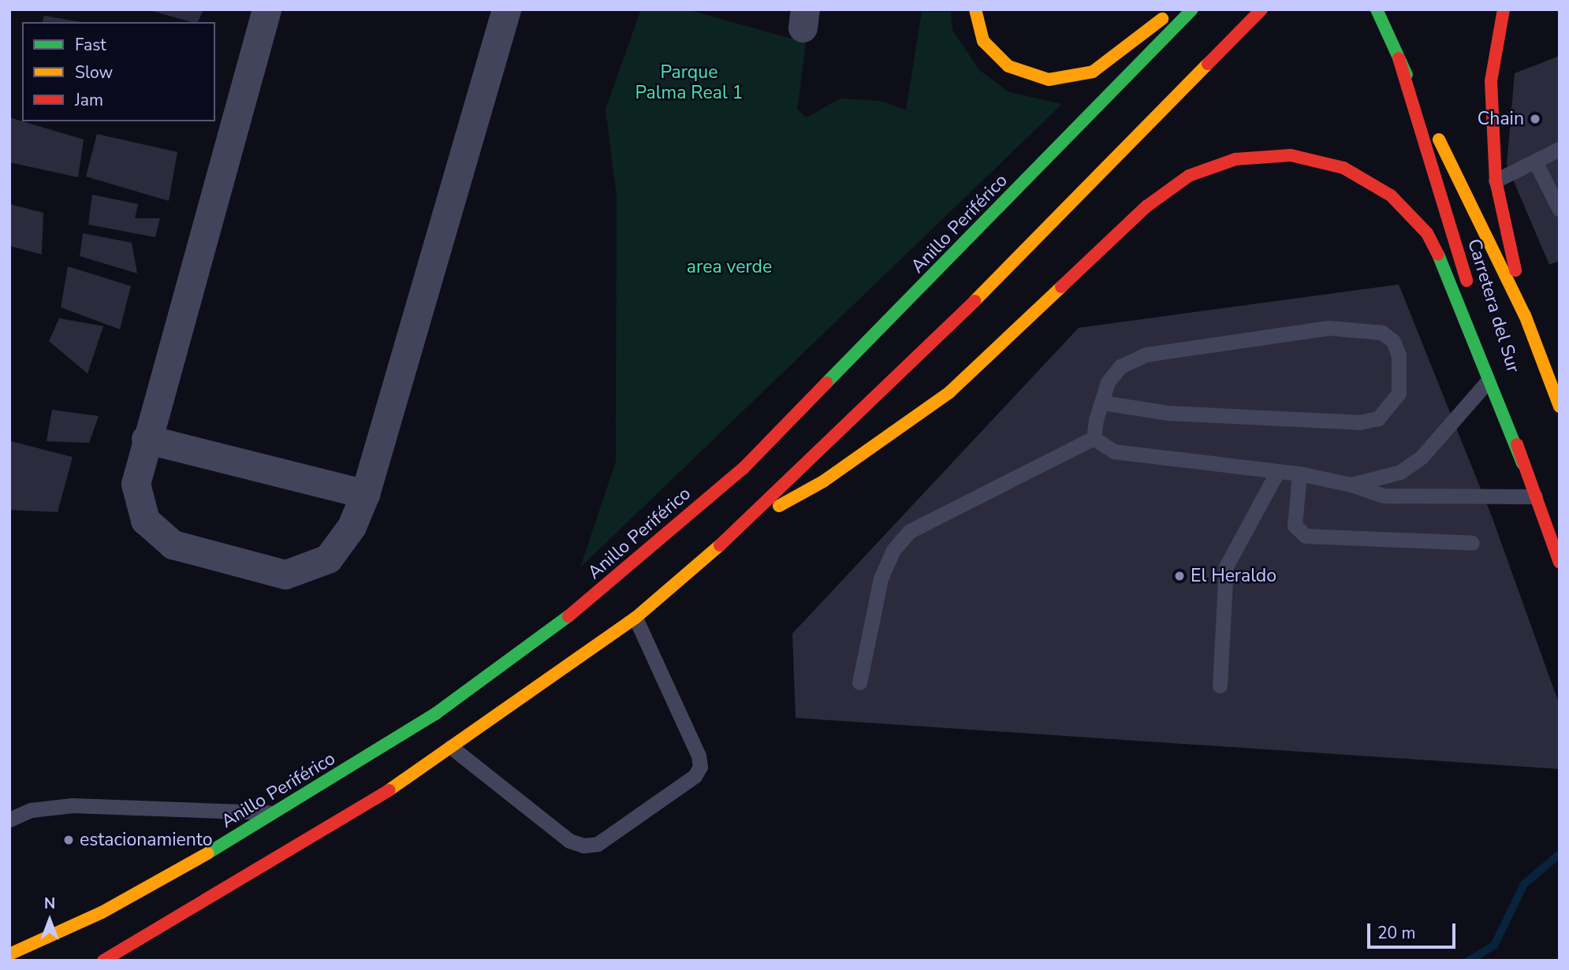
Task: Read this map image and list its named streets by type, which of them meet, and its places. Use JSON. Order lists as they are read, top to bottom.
{
  "streets": {
    "highway": ["Anillo Periférico", "Carretera del Sur"]
  },
  "parks": ["Parque Palma Real 1", "area verde"],
  "places": ["Chain", "El Heraldo", "estacionamiento"],
  "legend": ["Fast", "Slow", "Jam"],
  "scale_bar": "20 m",
  "north": "top"
}
